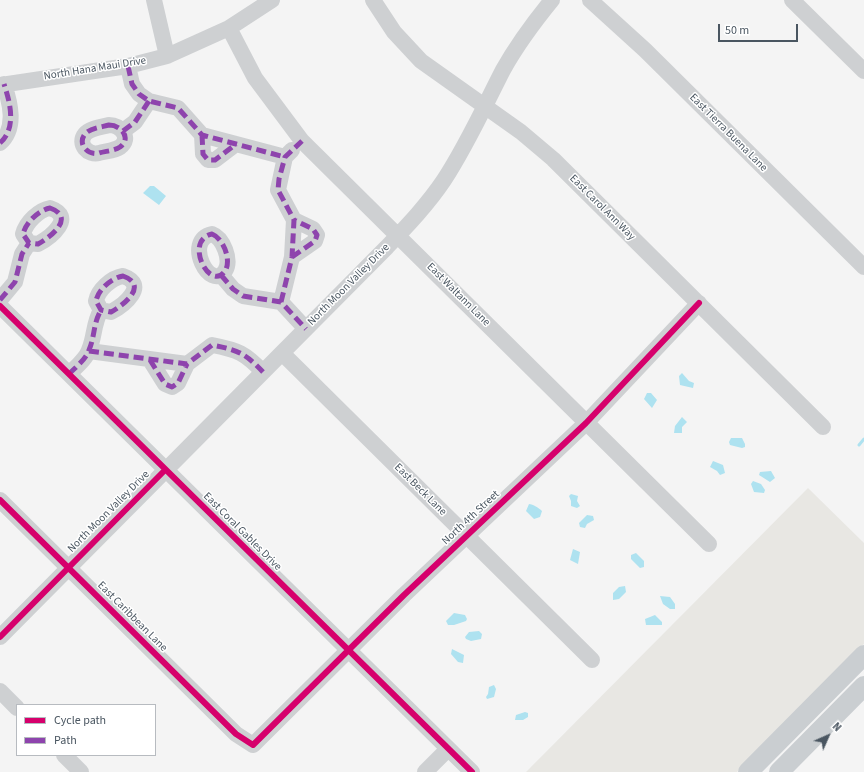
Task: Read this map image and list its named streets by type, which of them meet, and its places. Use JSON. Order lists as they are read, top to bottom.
{
  "streets": {
    "street": [
      "North Hana Maui Drive",
      "East Tierra Buena Lane",
      "East Carol Ann Way",
      "North Moon Valley Drive",
      "East Waltann Lane",
      "East Beck Lane",
      "North 4th Street",
      "East Coral Gables Drive",
      "East Caribbean Lane"
    ]
  },
  "crossings": [
    ["North Hana Maui Drive", "East Waltann Lane"],
    ["East Carol Ann Way", "North Moon Valley Drive"],
    ["East Carol Ann Way", "North 4th Street"],
    ["North Moon Valley Drive", "East Waltann Lane"],
    ["North Moon Valley Drive", "East Beck Lane"],
    ["North Moon Valley Drive", "East Coral Gables Drive"],
    ["North Moon Valley Drive", "East Caribbean Lane"],
    ["East Waltann Lane", "North 4th Street"],
    ["East Beck Lane", "North 4th Street"],
    ["North 4th Street", "East Coral Gables Drive"],
    ["North 4th Street", "East Caribbean Lane"]
  ],
  "legend": ["Cycle path", "Path"],
  "scale_bar": "50 m",
  "north": "top right"
}
